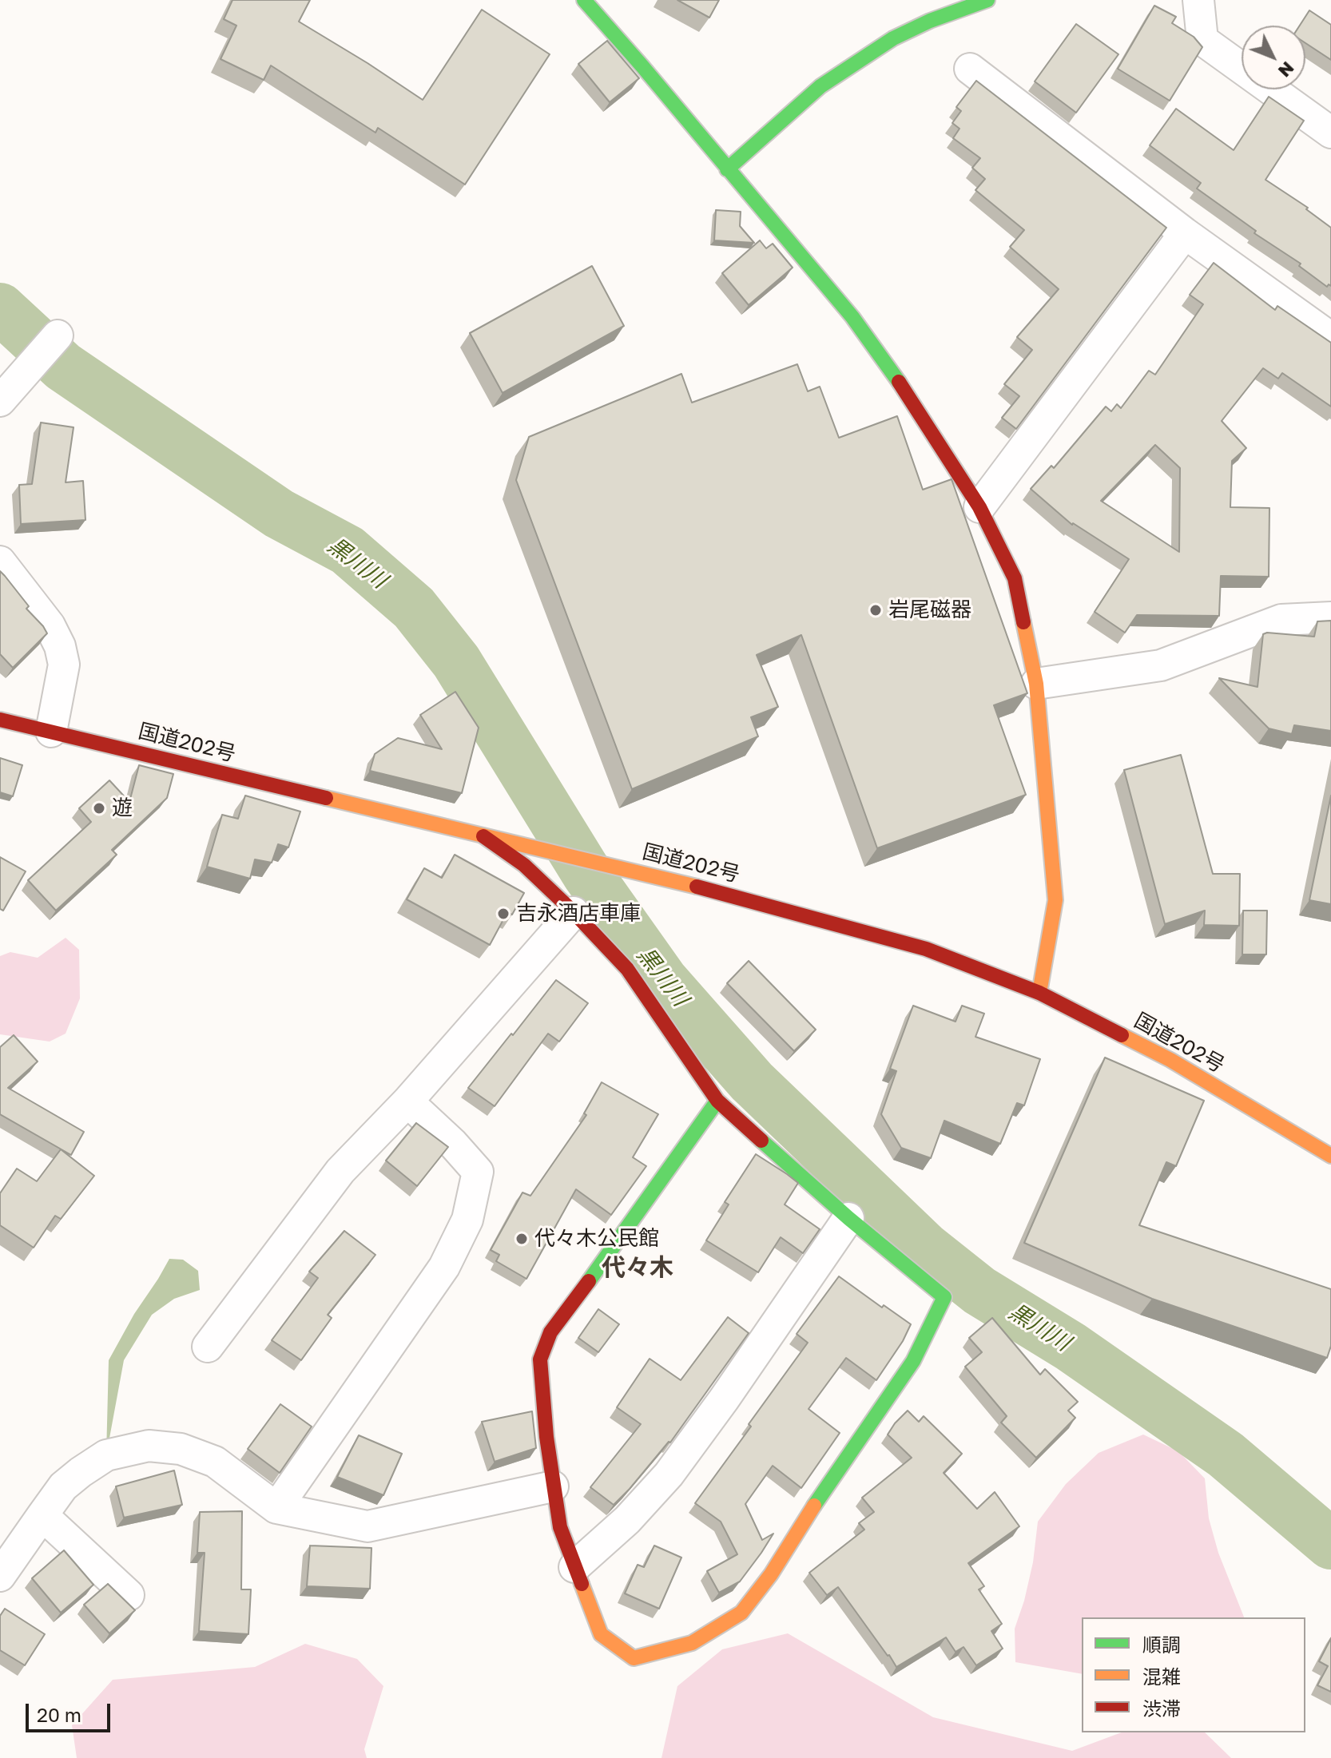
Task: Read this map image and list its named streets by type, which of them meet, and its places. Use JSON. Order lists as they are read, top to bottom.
{
  "streets": {
    "main road": ["国道202号"]
  },
  "districts": ["代々木"],
  "water": ["黒川川"],
  "places": [
    "岩尾磁器",
    "遊",
    "吉永酒店車庫",
    "代々木公民館"
  ],
  "legend": ["順調", "混雑", "渋滞"],
  "scale_bar": "20 m",
  "north": "bottom right"
}
